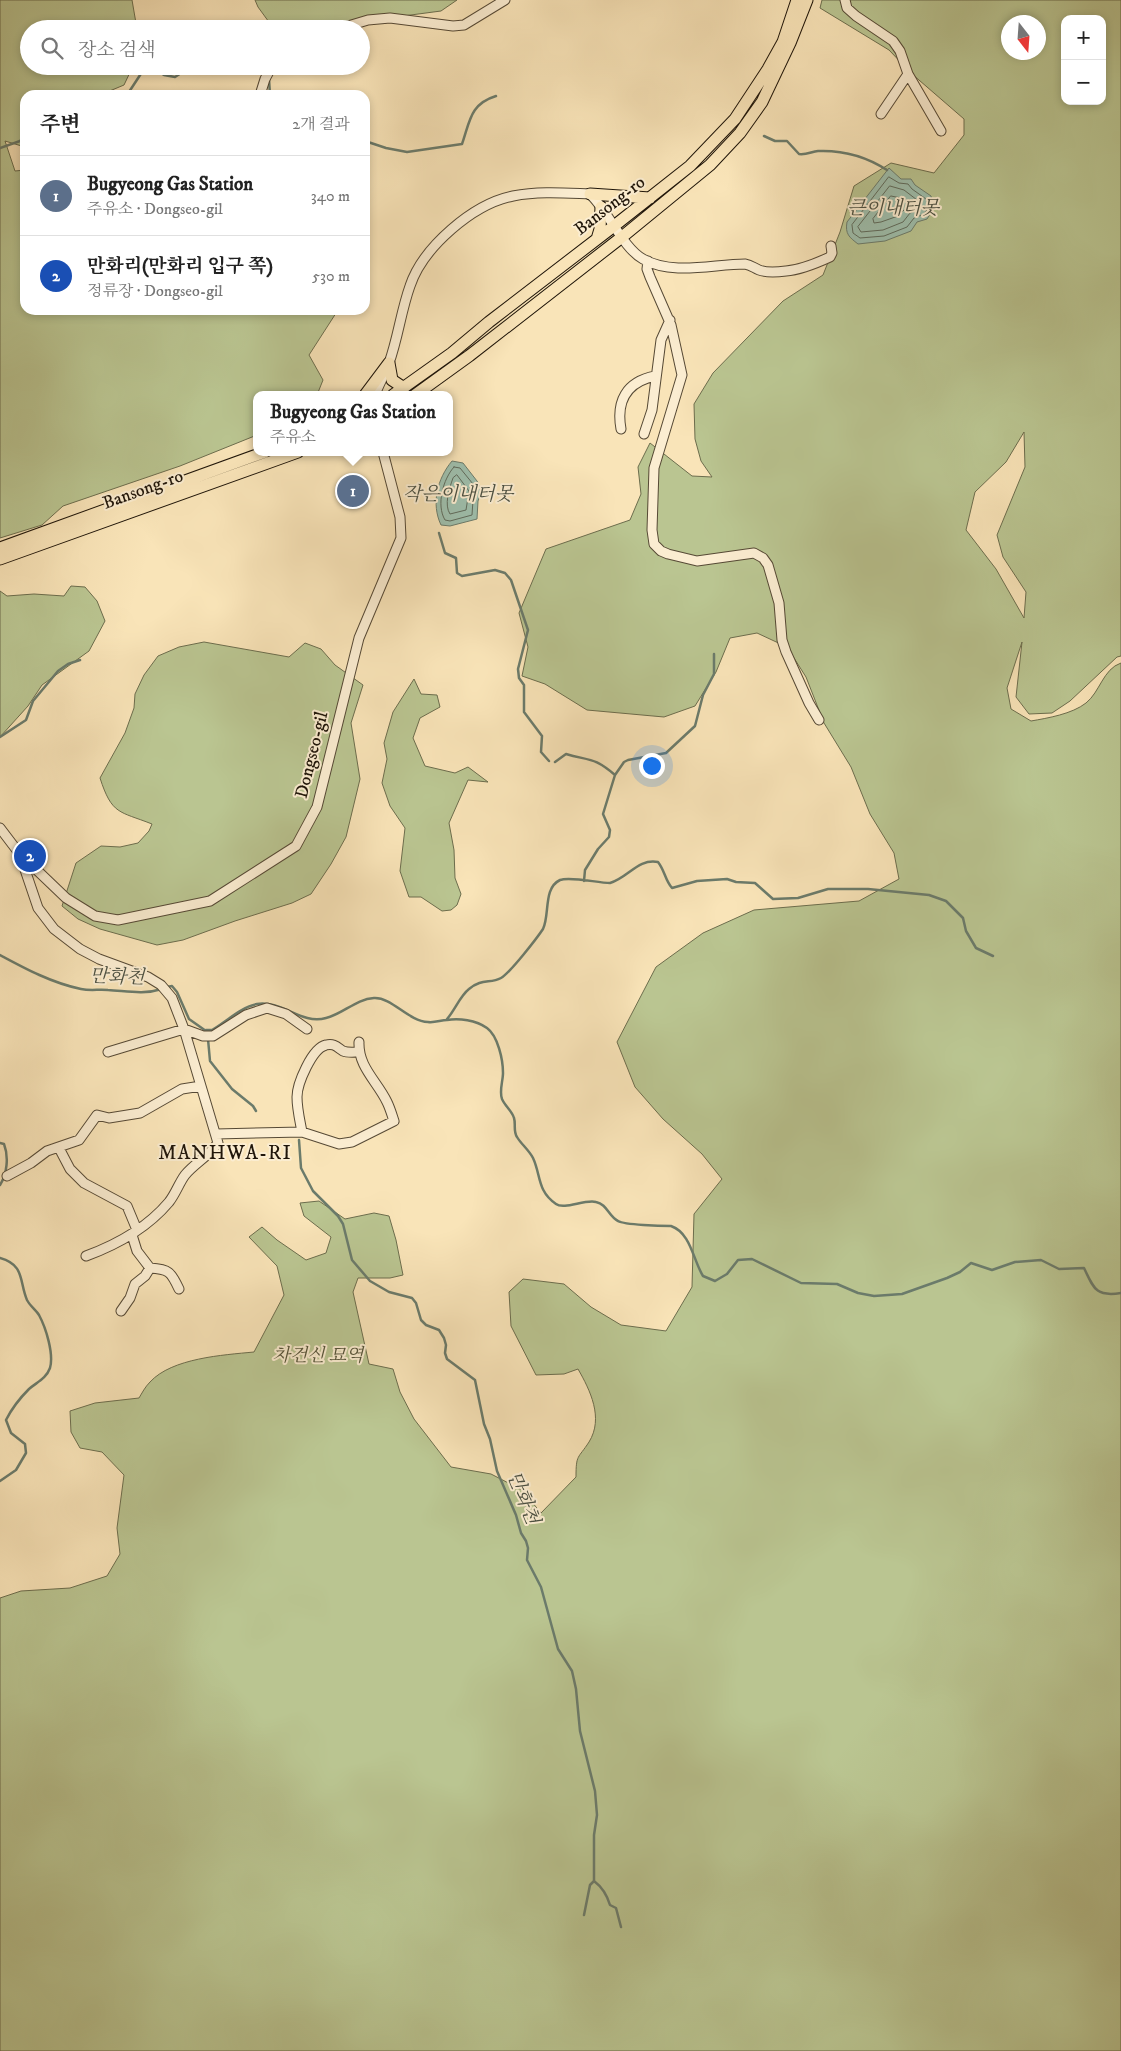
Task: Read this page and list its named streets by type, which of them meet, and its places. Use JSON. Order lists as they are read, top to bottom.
{
  "streets": {
    "main road": ["Bansong-ro"],
    "street": ["Dongseo-gil"]
  },
  "districts": ["MANHWA-RI"],
  "water": ["큰이내터못", "작은이내터못", "만화천"],
  "parks": ["차건신 묘역"],
  "north": "bottom",
  "page": {
    "map_buttons": ["+", "−"],
    "search": "장소 검색",
    "heading": ["주변", "2개 결과"],
    "list": [
      {
        "mark": "1",
        "name": "Bugyeong Gas Station",
        "note": "주유소 · Dongseo-gil",
        "value": "340 m"
      },
      {
        "mark": "2",
        "name": "만화리(만화리 입구 쪽)",
        "note": "정류장 · Dongseo-gil",
        "value": "530 m"
      }
    ],
    "popup": ["Bugyeong Gas Station", "주유소"],
    "pins": ["1", "2"]
  }
}
